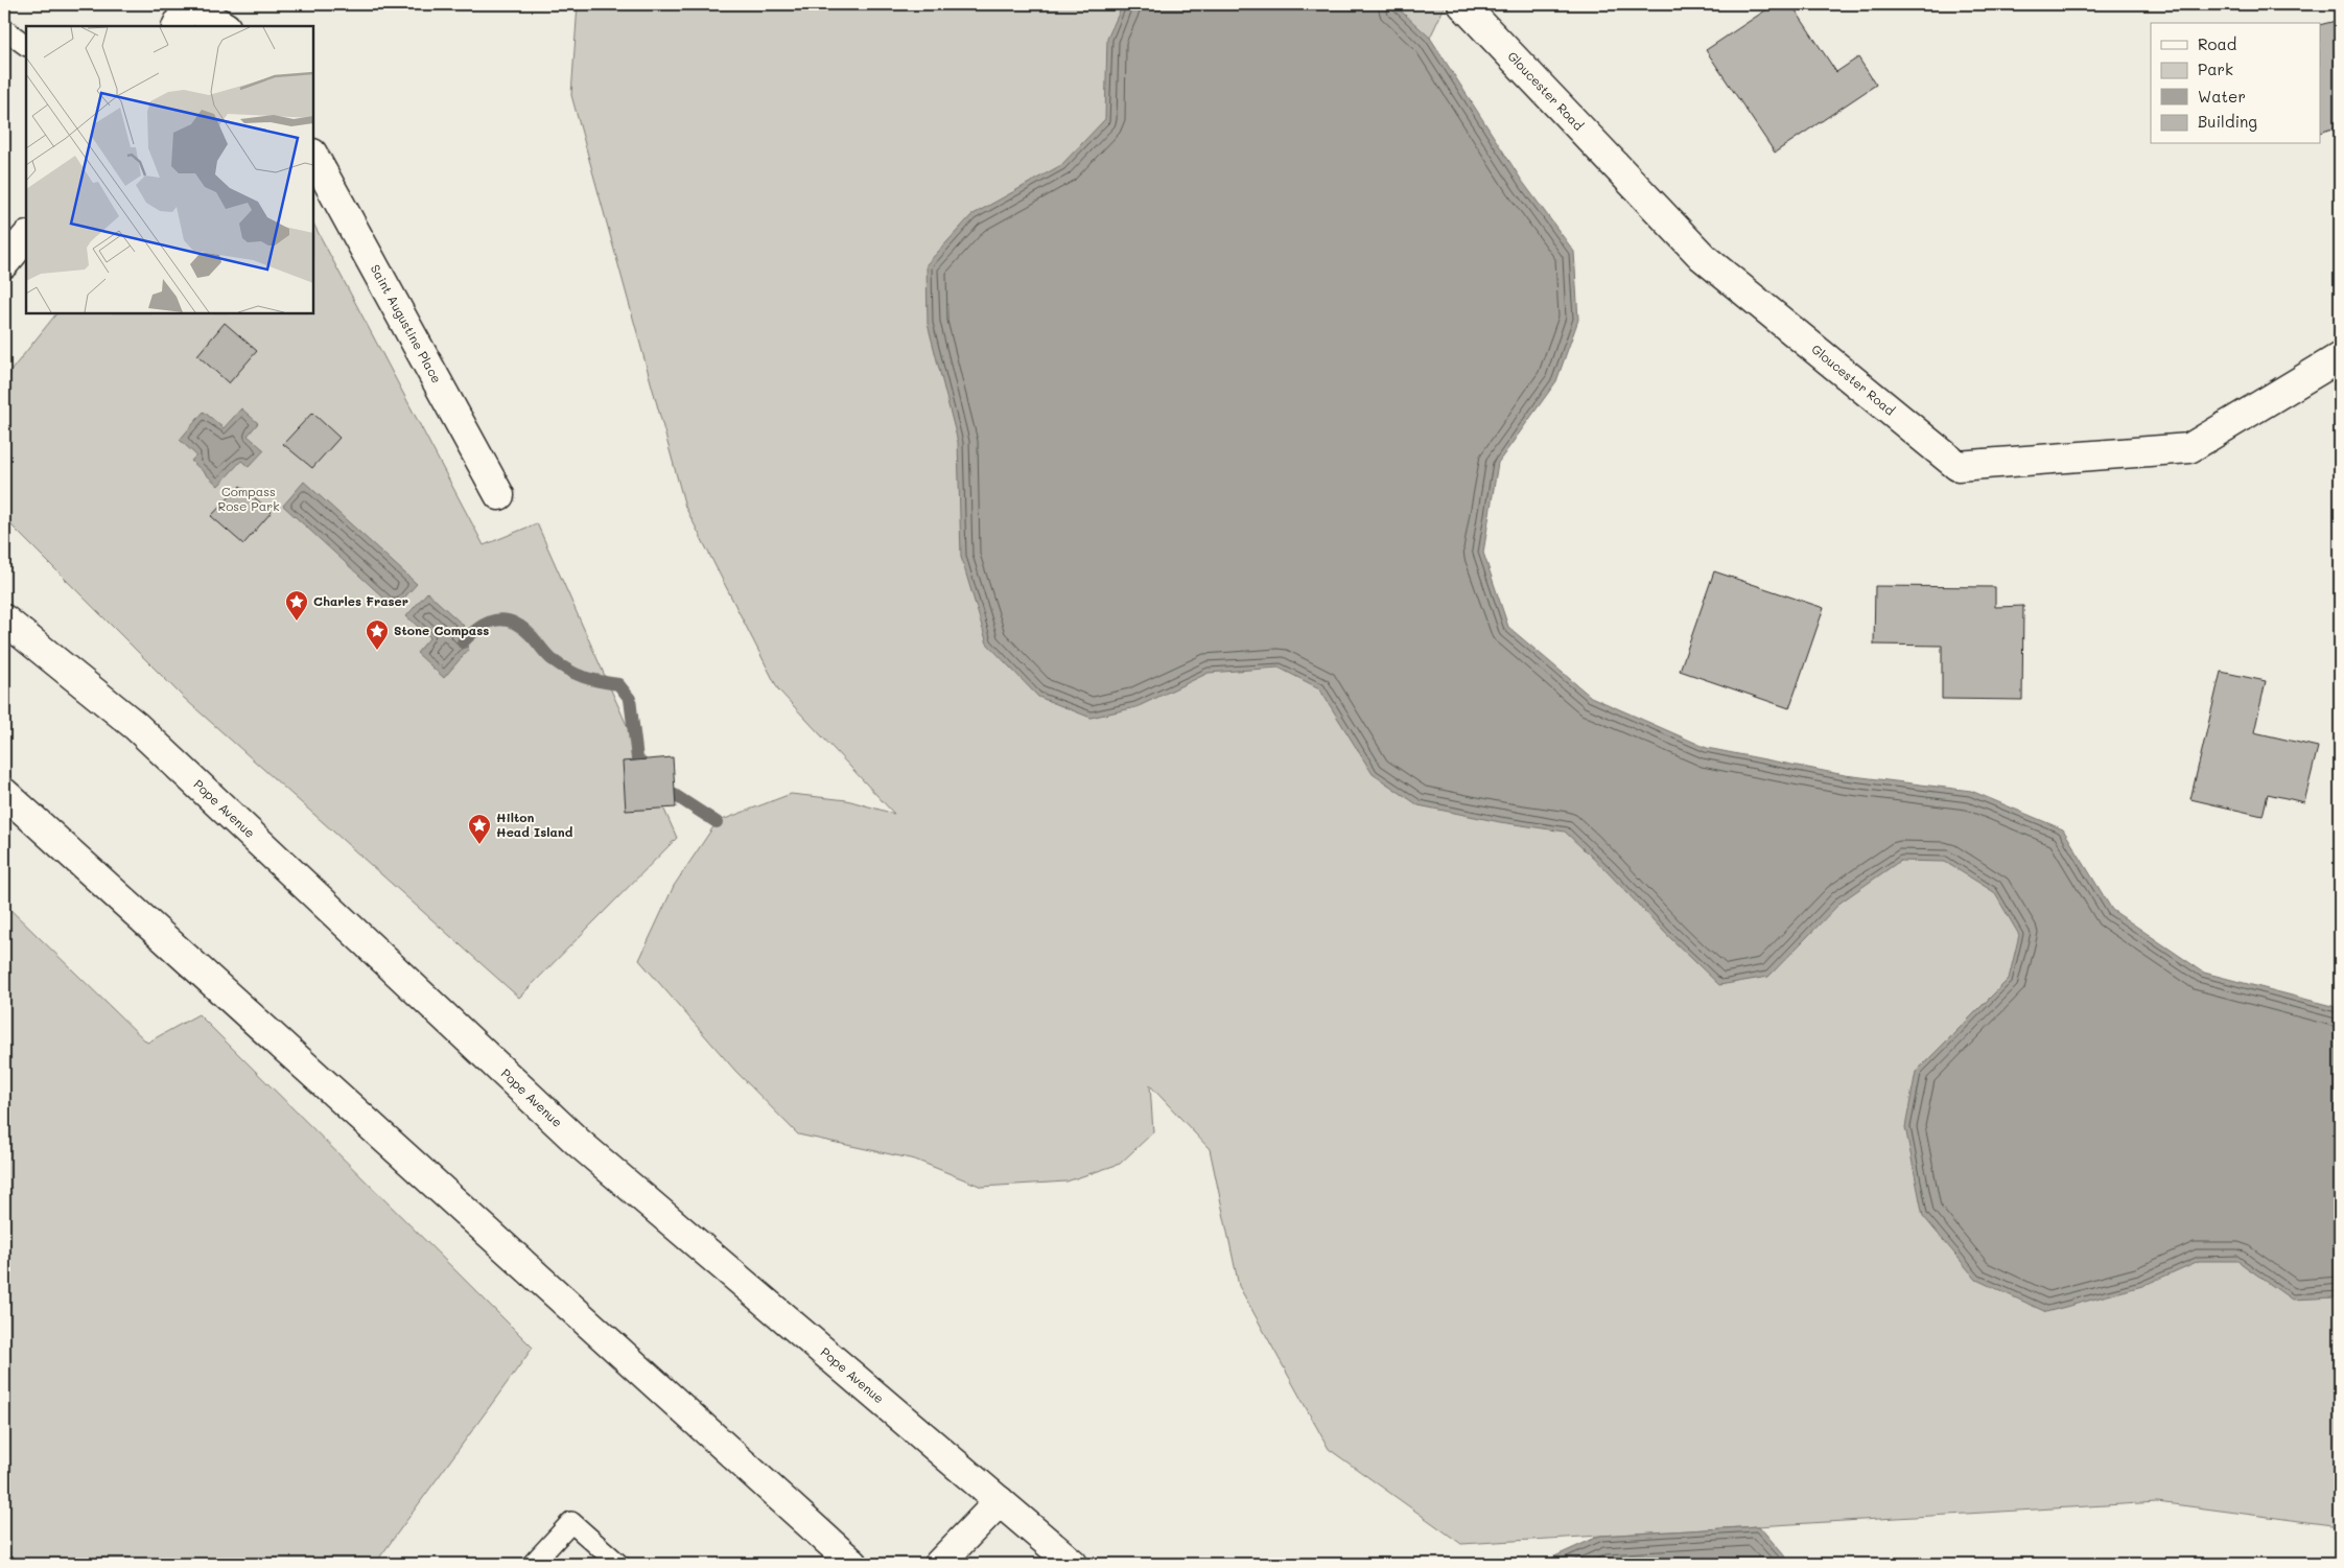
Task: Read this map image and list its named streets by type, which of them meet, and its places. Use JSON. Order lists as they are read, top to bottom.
{
  "streets": {
    "main road": ["Gloucester Road", "Saint Augustine Place", "Pope Avenue"]
  },
  "parks": ["Compass Rose Park"],
  "places": {
    "place": ["Charles Fraser", "Stone Compass", "Hilton Head Island"]
  },
  "legend": [
    "Road",
    "Park",
    "Water",
    "Building"
  ]
}
